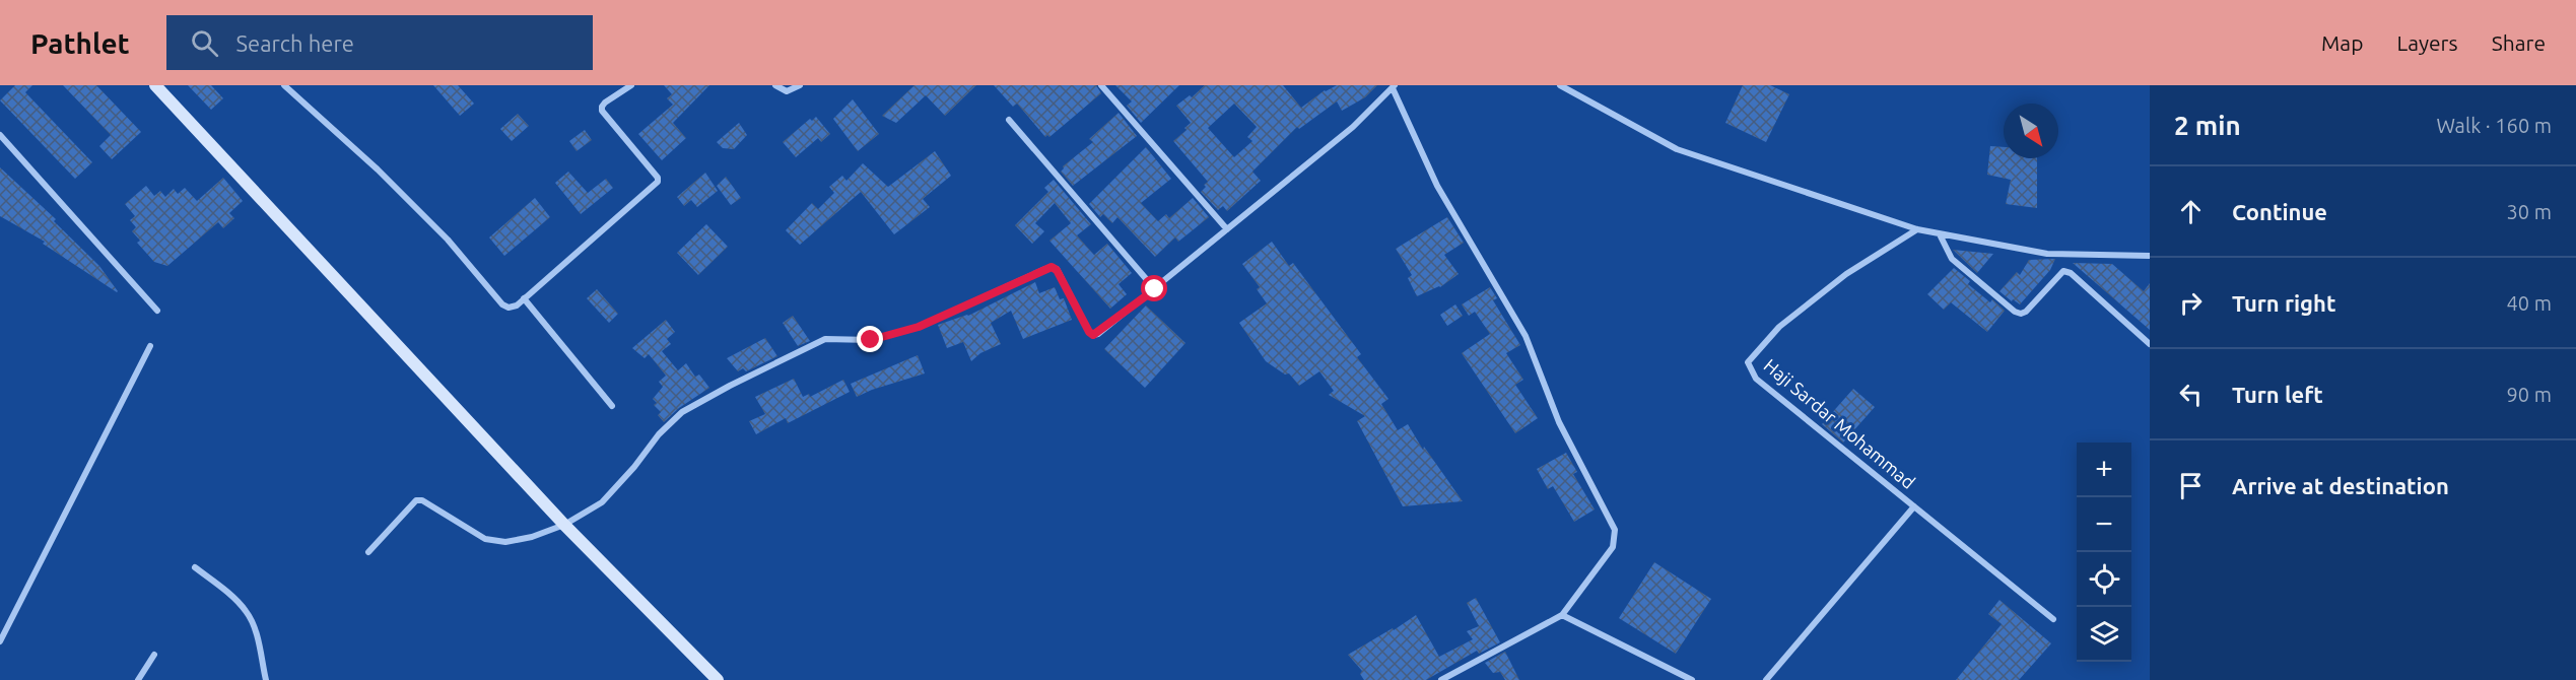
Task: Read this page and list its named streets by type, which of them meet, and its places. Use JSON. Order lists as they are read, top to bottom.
{
  "streets": {
    "street": ["Haji Sardar Mohammad"]
  },
  "north": "bottom right",
  "page": {
    "header": "Pathlet",
    "search": "Search here",
    "nav": ["Map", "Layers", "Share"],
    "heading": ["2 min", "Walk · 160 m"],
    "list": [
      ["Continue", "30 m"],
      ["Turn right", "40 m"],
      ["Turn left", "90 m"],
      "Arrive at destination"
    ],
    "map_buttons": ["+", "−"]
  }
}
